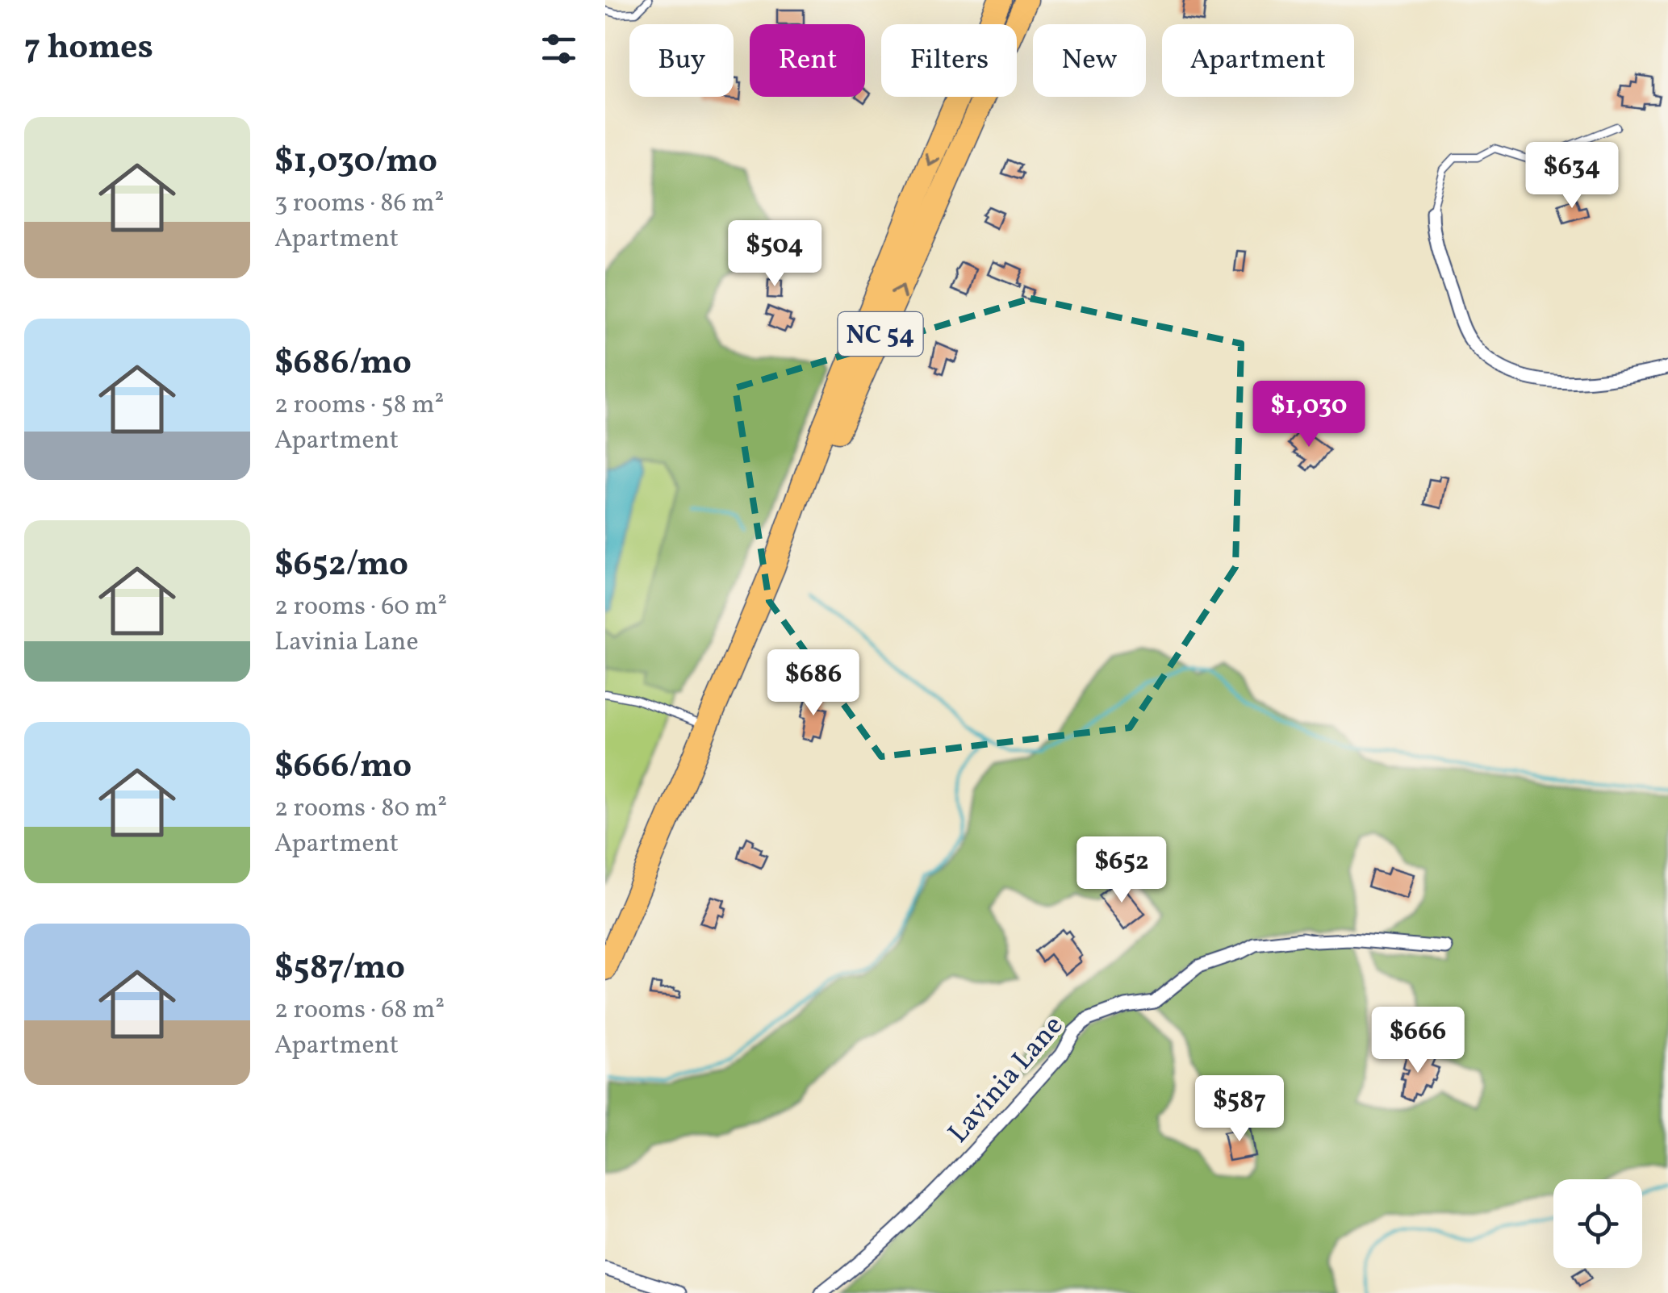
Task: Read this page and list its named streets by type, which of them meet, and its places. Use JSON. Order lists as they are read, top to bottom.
{
  "streets": {
    "highway": ["NC 54"],
    "street": ["Lavinia Lane"]
  },
  "page": {
    "heading": "7 homes",
    "chip": [
      "Buy",
      "Rent",
      "Filters",
      "New",
      "Apartment"
    ],
    "list": [
      {
        "name": "$1,030/mo",
        "note": "3 rooms · 86 m² · Apartment"
      },
      {
        "name": "$686/mo",
        "note": "2 rooms · 58 m² · Apartment"
      },
      {
        "name": "$652/mo",
        "note": "2 rooms · 60 m² · Lavinia Lane"
      },
      {
        "name": "$666/mo",
        "note": "2 rooms · 80 m² · Apartment"
      },
      {
        "name": "$587/mo",
        "note": "2 rooms · 68 m² · Apartment"
      }
    ],
    "price": [
      "$634",
      "$504",
      "$1,030",
      "$686",
      "$652",
      "$666",
      "$587"
    ]
  }
}
